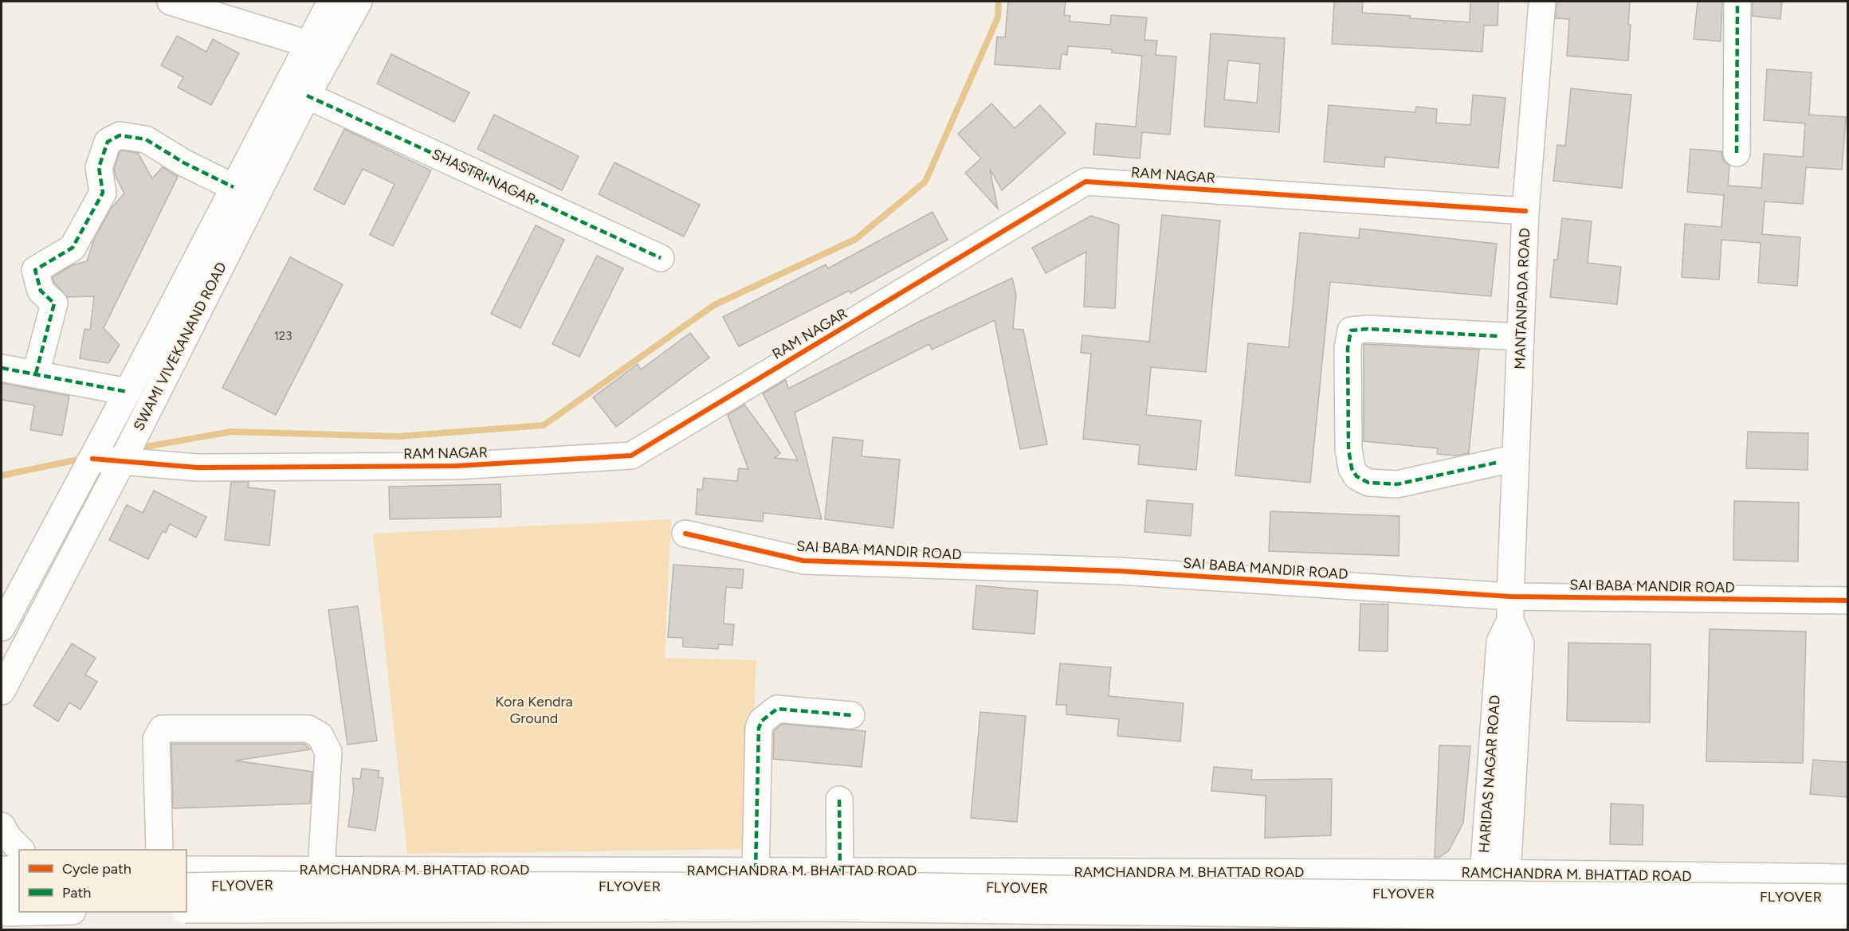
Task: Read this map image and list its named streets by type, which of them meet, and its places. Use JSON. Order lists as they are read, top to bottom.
{
  "streets": {
    "main road": [
      "RAM NAGAR",
      "SHASTRI NAGAR",
      "MANTANPADA ROAD",
      "SWAMI VIVEKANAND ROAD",
      "SAI BABA MANDIR ROAD",
      "HARIDAS NAGAR ROAD",
      "RAMCHANDRA M. BHATTAD ROAD",
      "FLYOVER"
    ]
  },
  "crossings": [
    ["RAM NAGAR", "MANTANPADA ROAD"],
    ["RAM NAGAR", "SWAMI VIVEKANAND ROAD"],
    ["SHASTRI NAGAR", "SWAMI VIVEKANAND ROAD"],
    ["MANTANPADA ROAD", "SAI BABA MANDIR ROAD"],
    ["MANTANPADA ROAD", "HARIDAS NAGAR ROAD"],
    ["SAI BABA MANDIR ROAD", "HARIDAS NAGAR ROAD"],
    ["HARIDAS NAGAR ROAD", "RAMCHANDRA M. BHATTAD ROAD"]
  ],
  "parks": ["Kora Kendra Ground"],
  "house_numbers": ["123"],
  "legend": ["Cycle path", "Path"]
}
